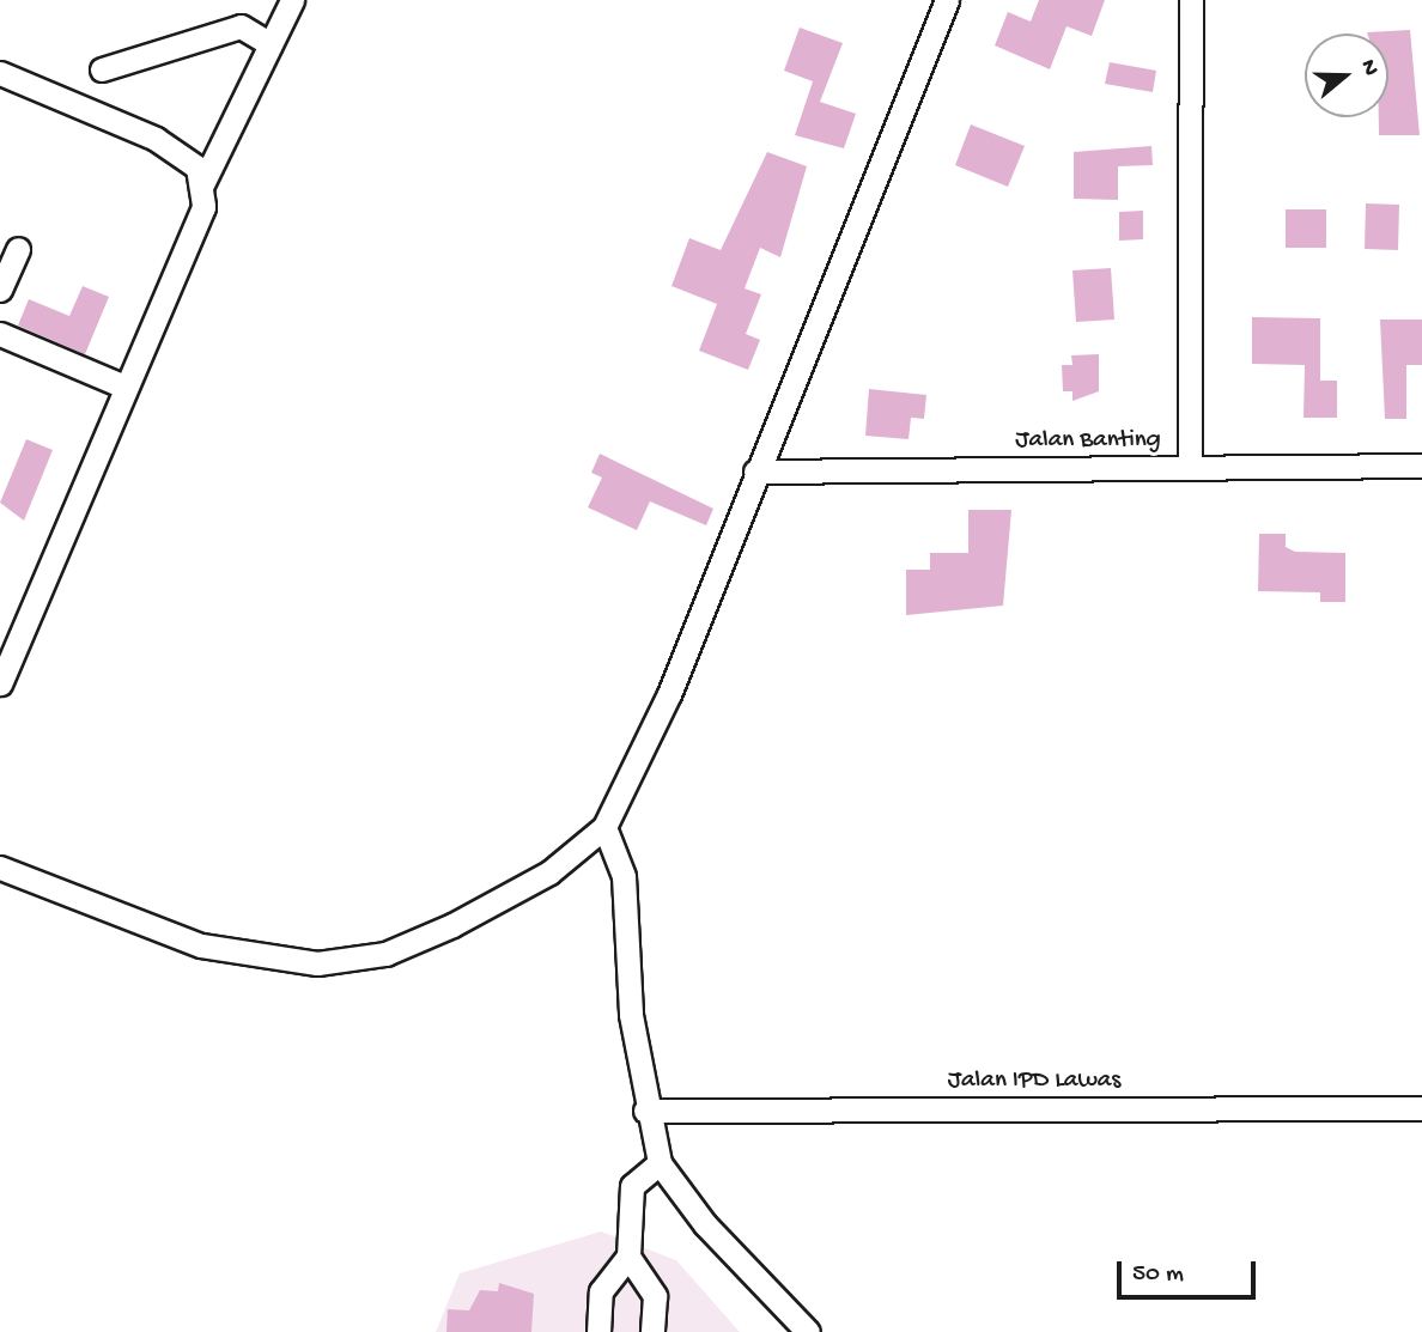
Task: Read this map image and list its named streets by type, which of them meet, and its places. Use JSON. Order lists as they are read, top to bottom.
{
  "streets": {
    "street": ["Jalan Banting", "Jalan IPD Lawas"]
  },
  "scale_bar": "50 m",
  "north": "right"
}
